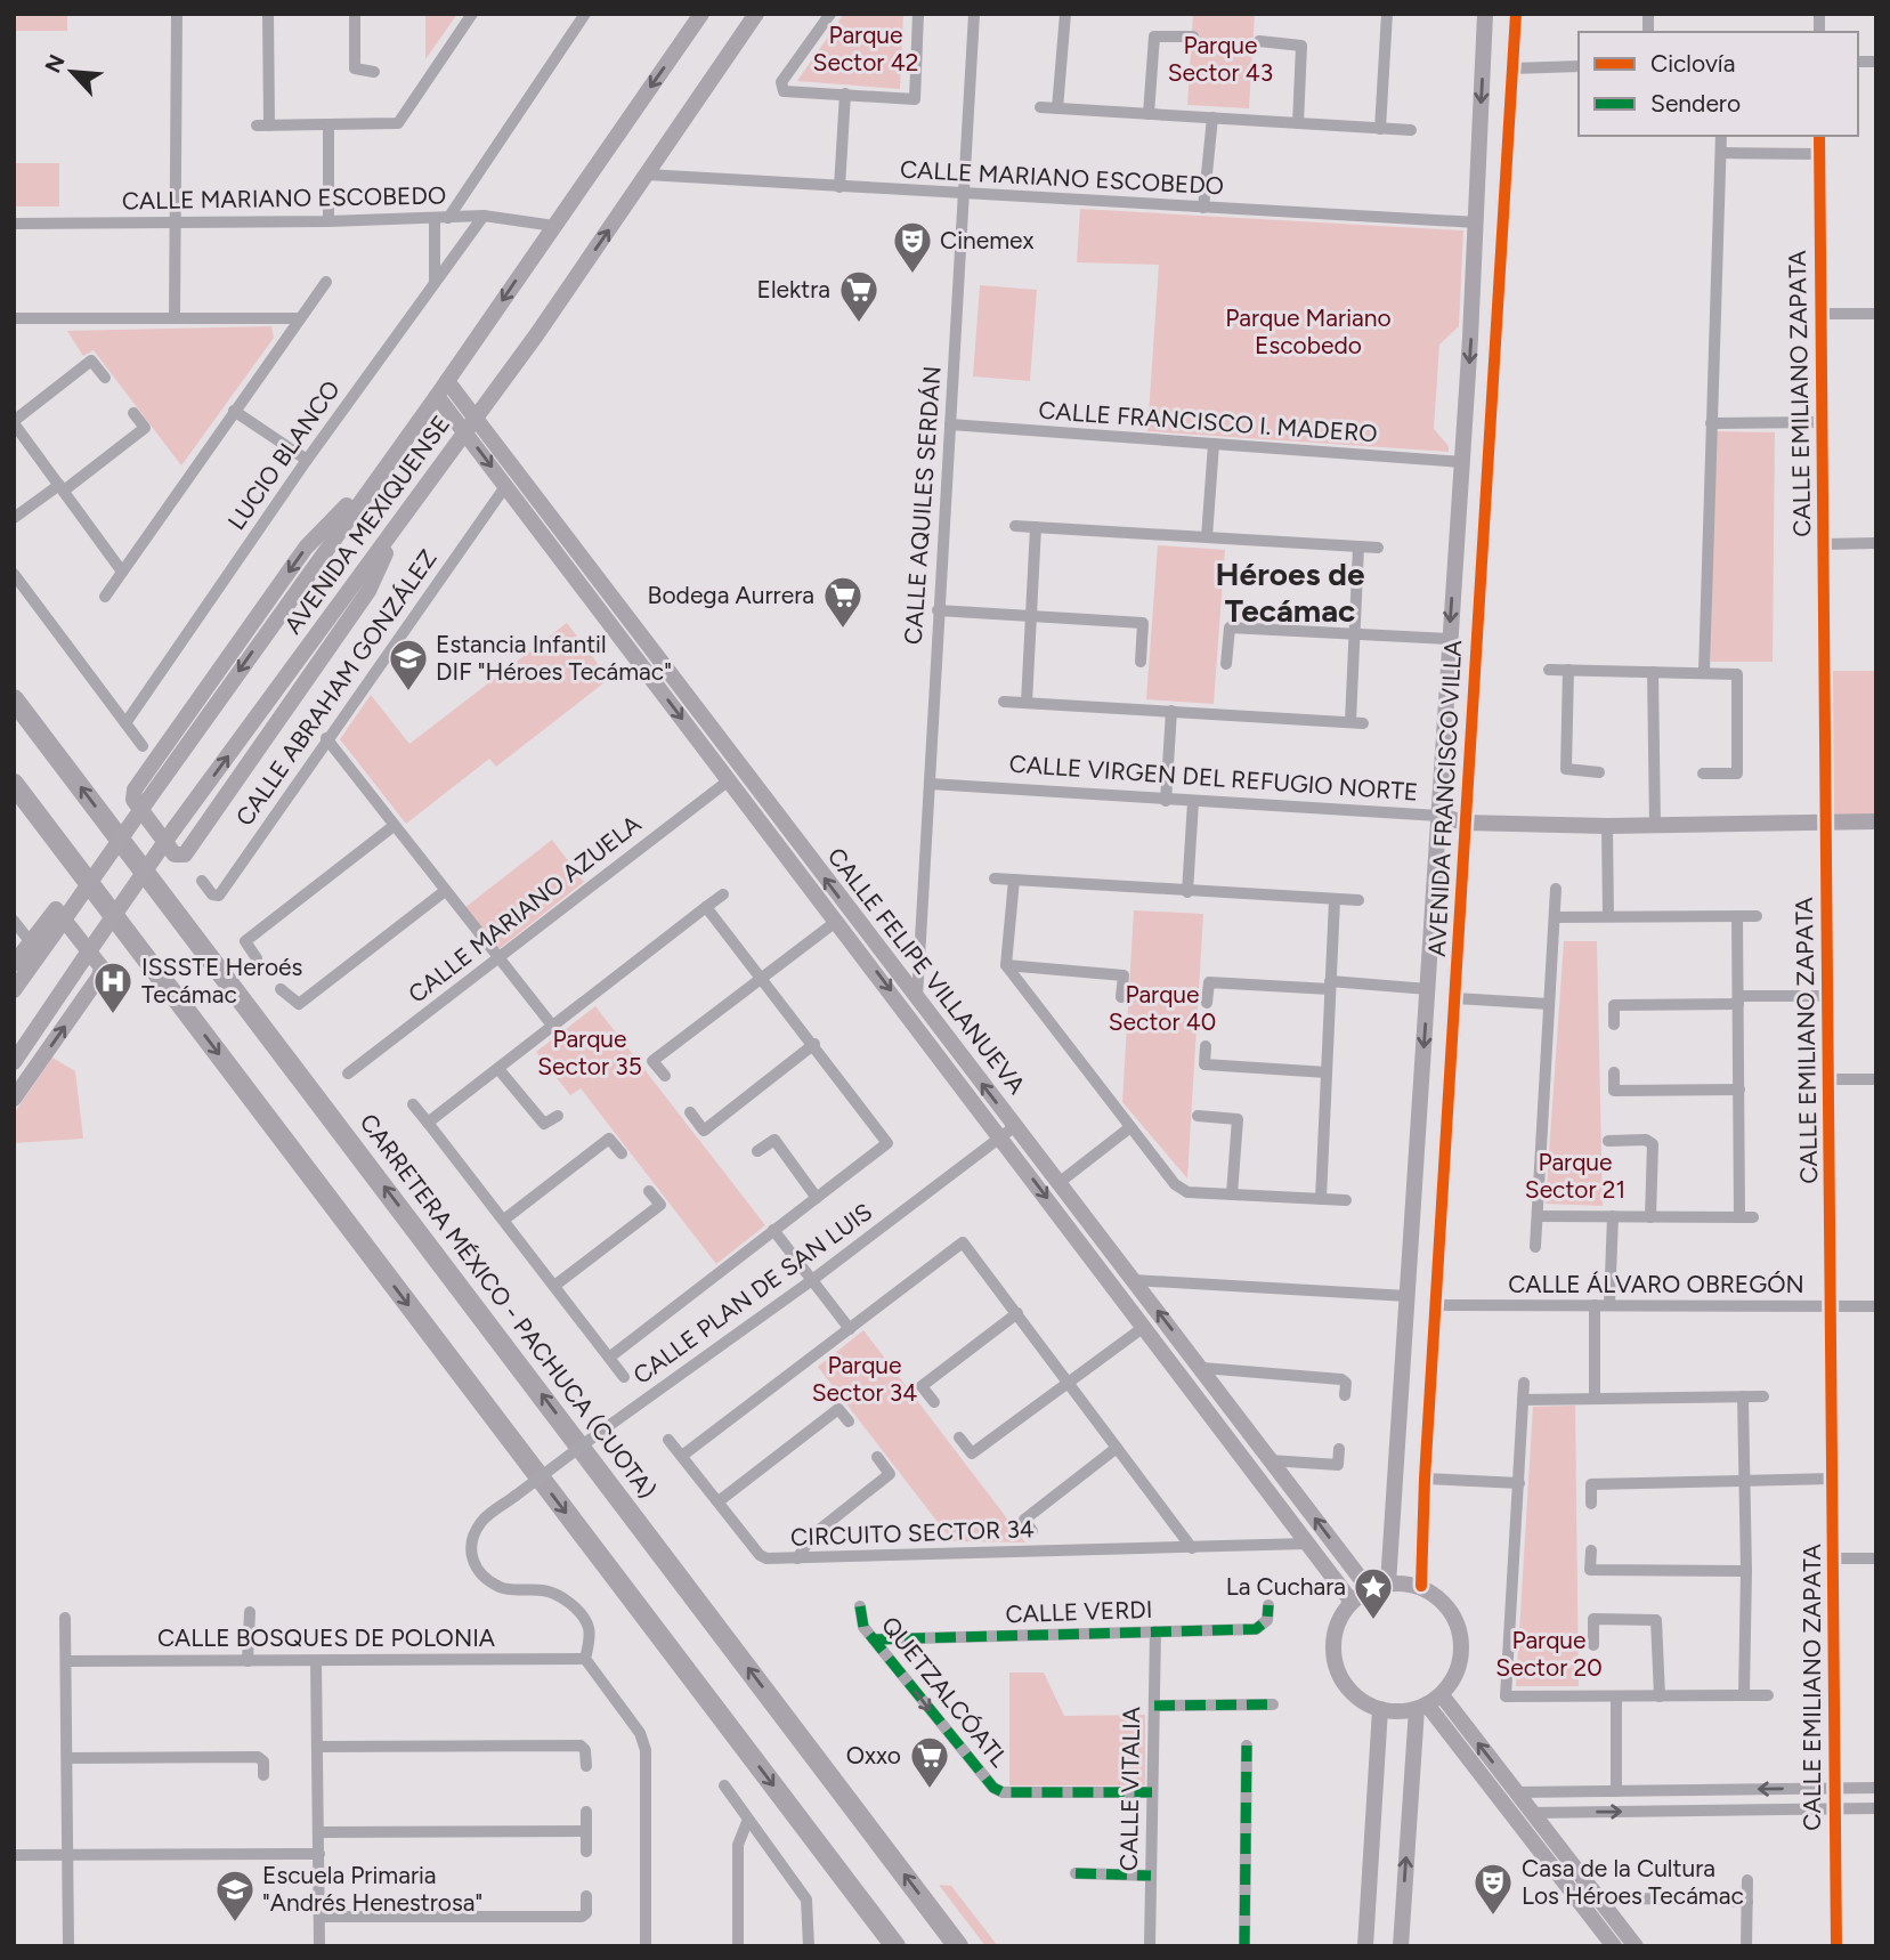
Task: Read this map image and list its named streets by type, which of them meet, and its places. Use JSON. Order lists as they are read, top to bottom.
{
  "streets": {
    "highway": ["CARRETERA MÉXICO - PACHUCA (CUOTA)"],
    "main road": [
      "AVENIDA MEXIQUENSE",
      "CALLE VIRGEN DEL REFUGIO NORTE",
      "AVENIDA FRANCISCO VILLA",
      "CALLE FELIPE VILLANUEVA"
    ],
    "street": [
      "CALLE MARIANO ESCOBEDO",
      "CALLE EMILIANO ZAPATA",
      "CALLE FRANCISCO I. MADERO",
      "LUCIO BLANCO",
      "CALLE AQUILES SERDÁN",
      "CALLE ABRAHAM GONZÁLEZ",
      "CALLE MARIANO AZUELA",
      "CALLE ÁLVARO OBREGÓN",
      "CALLE PLAN DE SAN LUIS",
      "CIRCUITO SECTOR 34",
      "CALLE VERDI",
      "CALLE BOSQUES DE POLONIA",
      "QUETZALCÓATL",
      "CALLE VITALIA"
    ]
  },
  "crossings": [
    ["CALLE MARIANO ESCOBEDO", "LUCIO BLANCO"],
    ["CALLE MARIANO ESCOBEDO", "CALLE AQUILES SERDÁN"],
    ["CALLE MARIANO ESCOBEDO", "AVENIDA MEXIQUENSE"],
    ["CALLE MARIANO ESCOBEDO", "AVENIDA FRANCISCO VILLA"],
    ["CALLE EMILIANO ZAPATA", "CALLE VIRGEN DEL REFUGIO NORTE"],
    ["CALLE EMILIANO ZAPATA", "CALLE ÁLVARO OBREGÓN"],
    ["CALLE FRANCISCO I. MADERO", "CALLE AQUILES SERDÁN"],
    ["CALLE FRANCISCO I. MADERO", "AVENIDA FRANCISCO VILLA"],
    ["CALLE AQUILES SERDÁN", "CALLE VIRGEN DEL REFUGIO NORTE"],
    ["CALLE AQUILES SERDÁN", "CALLE FELIPE VILLANUEVA"],
    ["AVENIDA MEXIQUENSE", "CALLE FELIPE VILLANUEVA"],
    ["CALLE ABRAHAM GONZÁLEZ", "CALLE FELIPE VILLANUEVA"],
    ["CALLE VIRGEN DEL REFUGIO NORTE", "AVENIDA FRANCISCO VILLA"],
    ["AVENIDA FRANCISCO VILLA", "CALLE FELIPE VILLANUEVA"],
    ["AVENIDA FRANCISCO VILLA", "CALLE ÁLVARO OBREGÓN"],
    ["CALLE MARIANO AZUELA", "CALLE FELIPE VILLANUEVA"],
    ["CALLE FELIPE VILLANUEVA", "CALLE PLAN DE SAN LUIS"],
    ["CALLE FELIPE VILLANUEVA", "CIRCUITO SECTOR 34"],
    ["CALLE PLAN DE SAN LUIS", "CALLE BOSQUES DE POLONIA"],
    ["CALLE VERDI", "QUETZALCÓATL"],
    ["CALLE VERDI", "CALLE VITALIA"],
    ["QUETZALCÓATL", "CALLE VITALIA"]
  ],
  "one_way": ["QUETZALCÓATL"],
  "districts": ["Héroes de Tecámac"],
  "parks": [
    "Parque Sector 42",
    "Parque Sector 43",
    "Parque Mariano Escobedo",
    "Parque Sector 40",
    "Parque Sector 35",
    "Parque Sector 21",
    "Parque Sector 34",
    "Parque Sector 20"
  ],
  "places": {
    "theatre": ["Cinemex", "Casa de la Cultura Los Héroes Tecámac"],
    "supermarket": ["Elektra", "Bodega Aurrera", "Oxxo"],
    "school or university": ["Estancia Infantil DIF \"Héroes Tecámac\"", "Escuela Primaria \"Andrés Henestrosa\""],
    "hospital": ["ISSSTE Heroés Tecámac"],
    "place": ["La Cuchara"]
  },
  "legend": ["Ciclovía", "Sendero"],
  "north": "top left"
}
